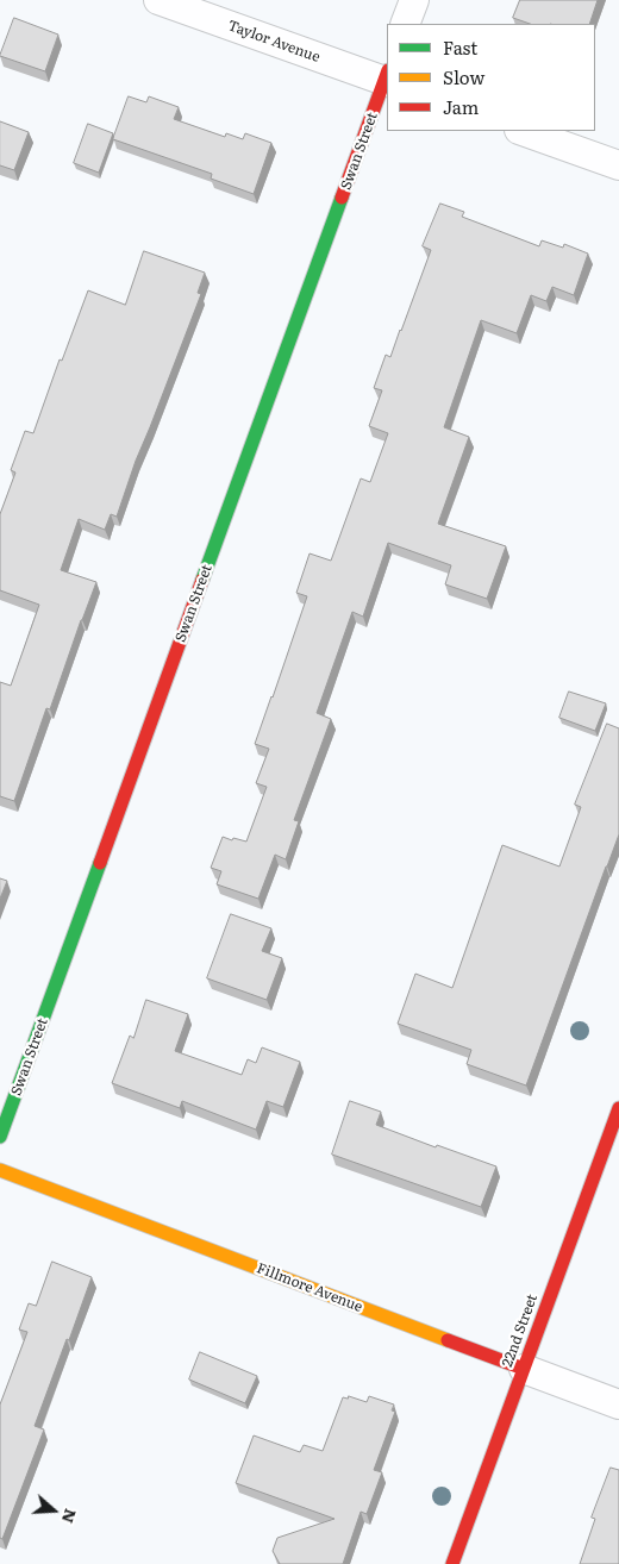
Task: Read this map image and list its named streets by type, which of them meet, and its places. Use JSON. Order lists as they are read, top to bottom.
{
  "streets": {
    "street": [
      "Taylor Avenue",
      "Swan Street",
      "Fillmore Avenue",
      "22nd Street"
    ]
  },
  "crossings": [
    ["Taylor Avenue", "Swan Street"],
    ["Fillmore Avenue", "22nd Street"]
  ],
  "legend": ["Fast", "Slow", "Jam"],
  "north": "right"
}
